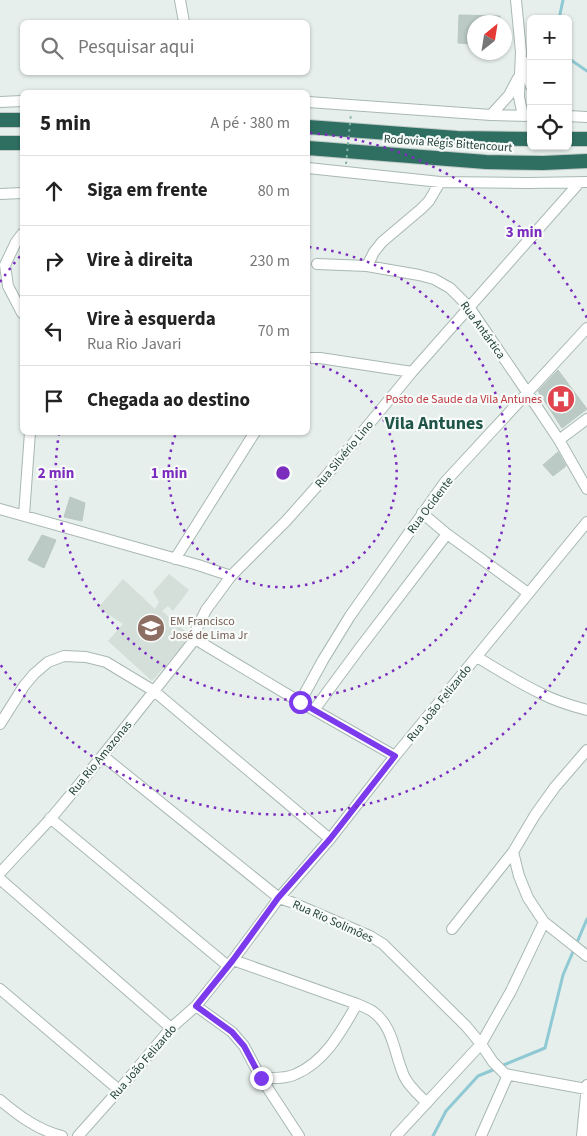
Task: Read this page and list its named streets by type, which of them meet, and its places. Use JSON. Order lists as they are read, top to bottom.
{
  "streets": {
    "highway": ["Rodovia Régis Bittencourt"],
    "street": [
      "Rua Antártica",
      "Rua Silvério Lino",
      "Rua Ocidente",
      "Rua João Felizardo",
      "Rua Rio Amazonas",
      "Rua Rio Solimões"
    ]
  },
  "crossings": [
    ["Rua Antártica", "Rua Silvério Lino"],
    ["Rua Antártica", "Rua Ocidente"],
    ["Rua Silvério Lino", "Rua Rio Amazonas"],
    ["Rua João Felizardo", "Rua Rio Solimões"],
    ["Rua Rio Amazonas", "Rua Rio Solimões"]
  ],
  "districts": ["Vila Antunes"],
  "places": {
    "hospital": ["Posto de Saude da Vila Antunes"],
    "school or university": ["EM Francisco José de Lima Jr"]
  },
  "north": "top right",
  "page": {
    "map_buttons": ["+", "−"],
    "search": "Pesquisar aqui",
    "heading": ["5 min", "A pé · 380 m"],
    "list": [
      ["Siga em frente", "80 m"],
      ["Vire à direita", "230 m"],
      ["Vire à esquerda", "Rua Rio Javari", "70 m"],
      "Chegada ao destino"
    ]
  },
  "rings": ["3 min", "2 min", "1 min"]
}
